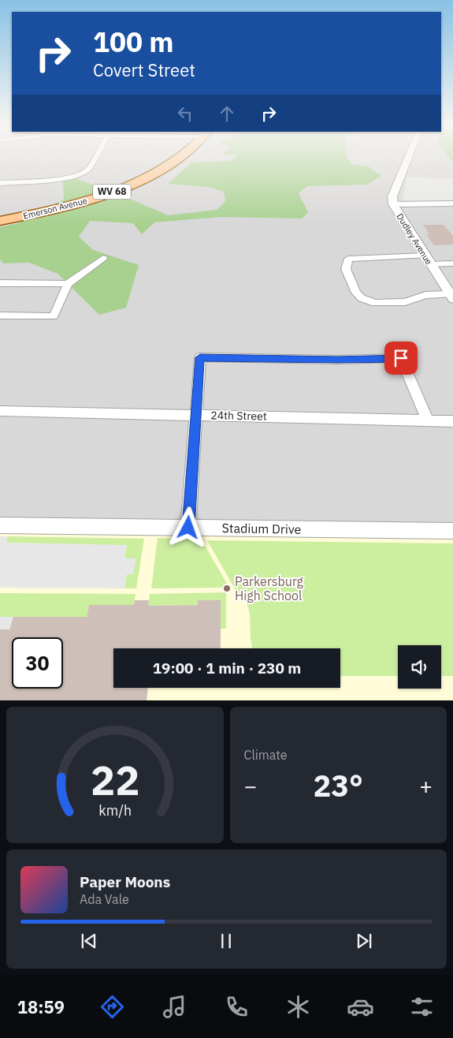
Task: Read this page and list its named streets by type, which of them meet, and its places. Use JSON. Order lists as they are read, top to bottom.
{
  "streets": {
    "main road": ["WV 68", "Emerson Avenue"],
    "street": ["Dudley Avenue", "24th Street", "Stadium Drive"]
  },
  "places": ["Parkersburg High School"],
  "page": {
    "turn": ["100 m", "Covert Street"],
    "limit": "30",
    "trip": "19:00 · 1 min · 230 m",
    "tile": "Climate",
    "heat": ["−", "23°", "+"],
    "song": ["Paper Moons", "Ada Vale"],
    "tabs": "18:59",
    "gauge": ["22", "km/h"]
  }
}
